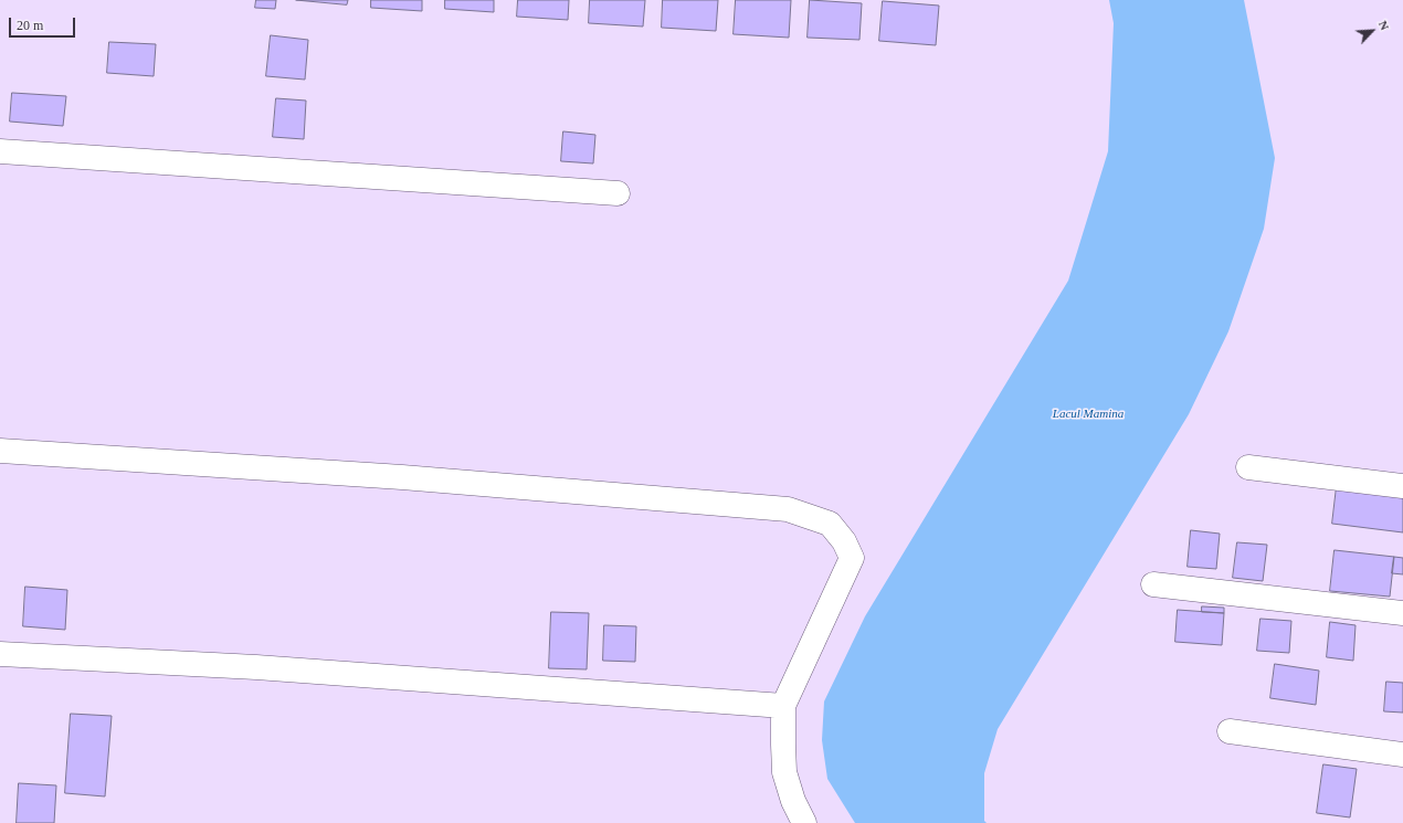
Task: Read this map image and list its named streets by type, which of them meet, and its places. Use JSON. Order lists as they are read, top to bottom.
{
  "water": ["Lacul Mamina"],
  "scale_bar": "20 m",
  "north": "top right"
}
